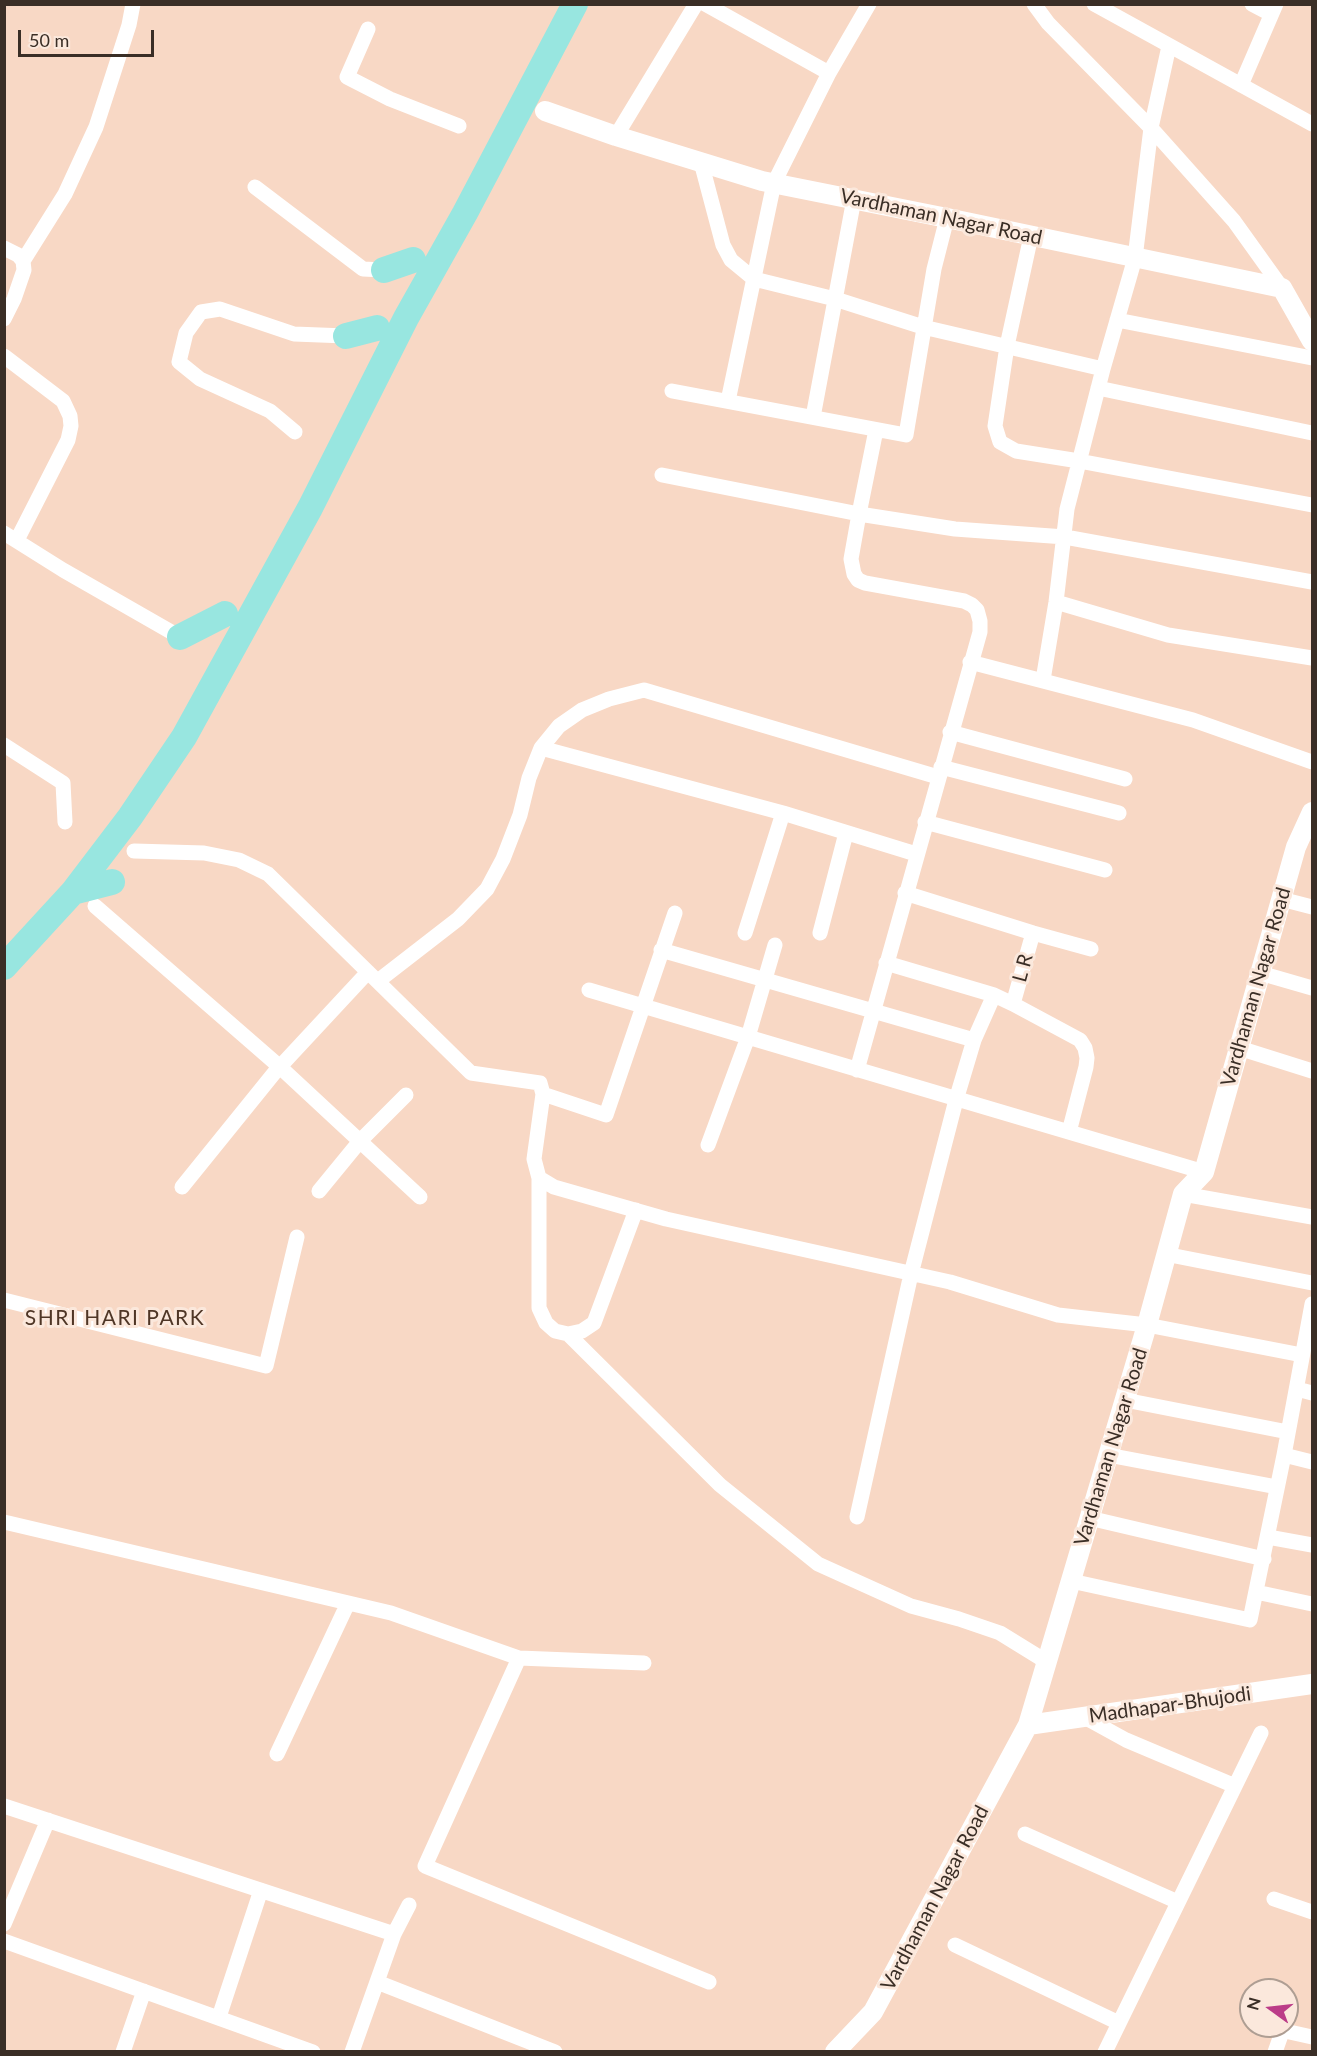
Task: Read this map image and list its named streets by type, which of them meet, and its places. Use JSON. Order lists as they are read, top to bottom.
{
  "streets": {
    "street": ["Vardhaman Nagar Road", "L R", "Madhapar-Bhujodi"]
  },
  "crossings": [
    ["Vardhaman Nagar Road", "Madhapar-Bhujodi"]
  ],
  "districts": ["SHRI HARI PARK"],
  "scale_bar": "50 m",
  "north": "left"
}
